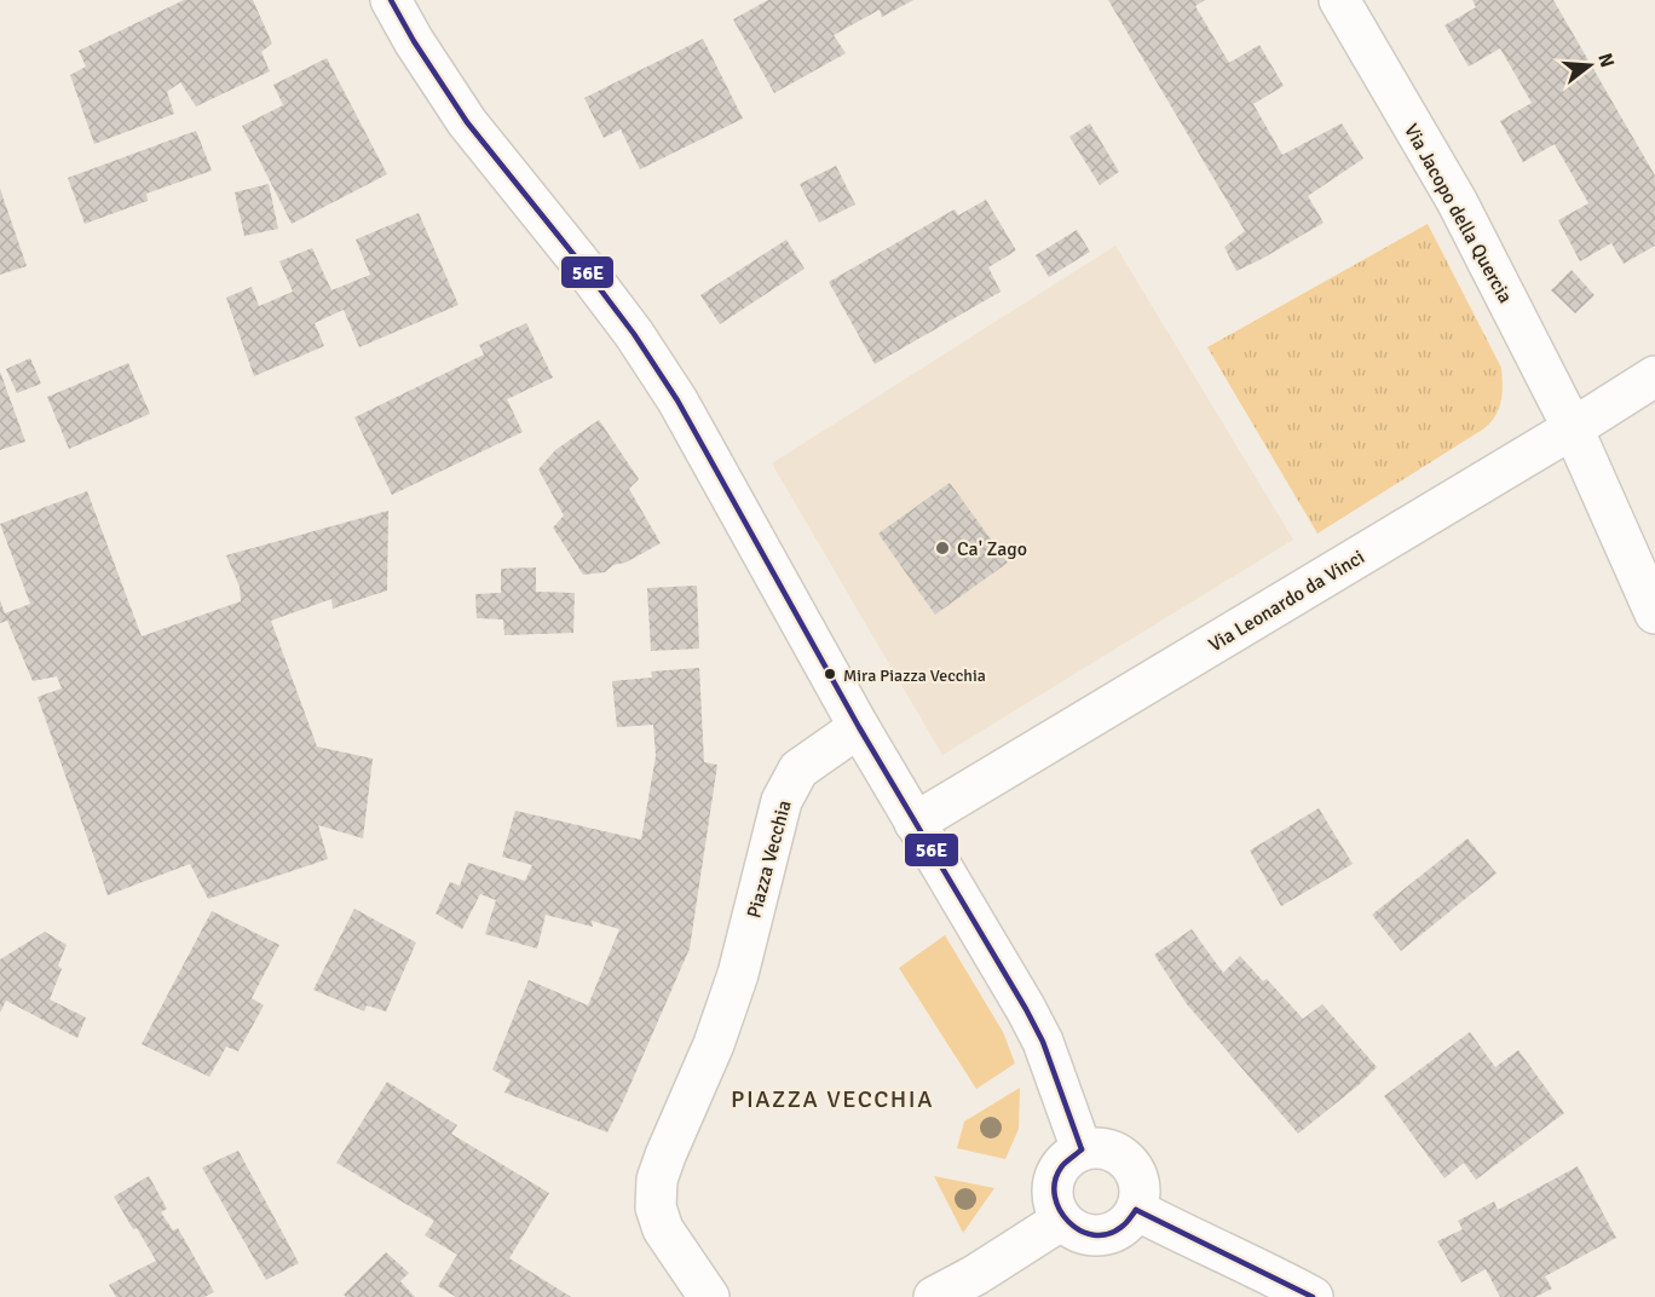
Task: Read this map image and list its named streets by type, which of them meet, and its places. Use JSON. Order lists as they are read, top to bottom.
{
  "streets": {
    "street": ["Via Jacopo della Quercia", "Via Leonardo da Vinci", "Piazza Vecchia"]
  },
  "crossings": [
    ["Via Jacopo della Quercia", "Via Leonardo da Vinci"]
  ],
  "districts": ["PIAZZA VECCHIA"],
  "places": ["Ca' Zago", "Mira Piazza Vecchia"],
  "lines": ["transit line 56E"],
  "north": "right"
}
